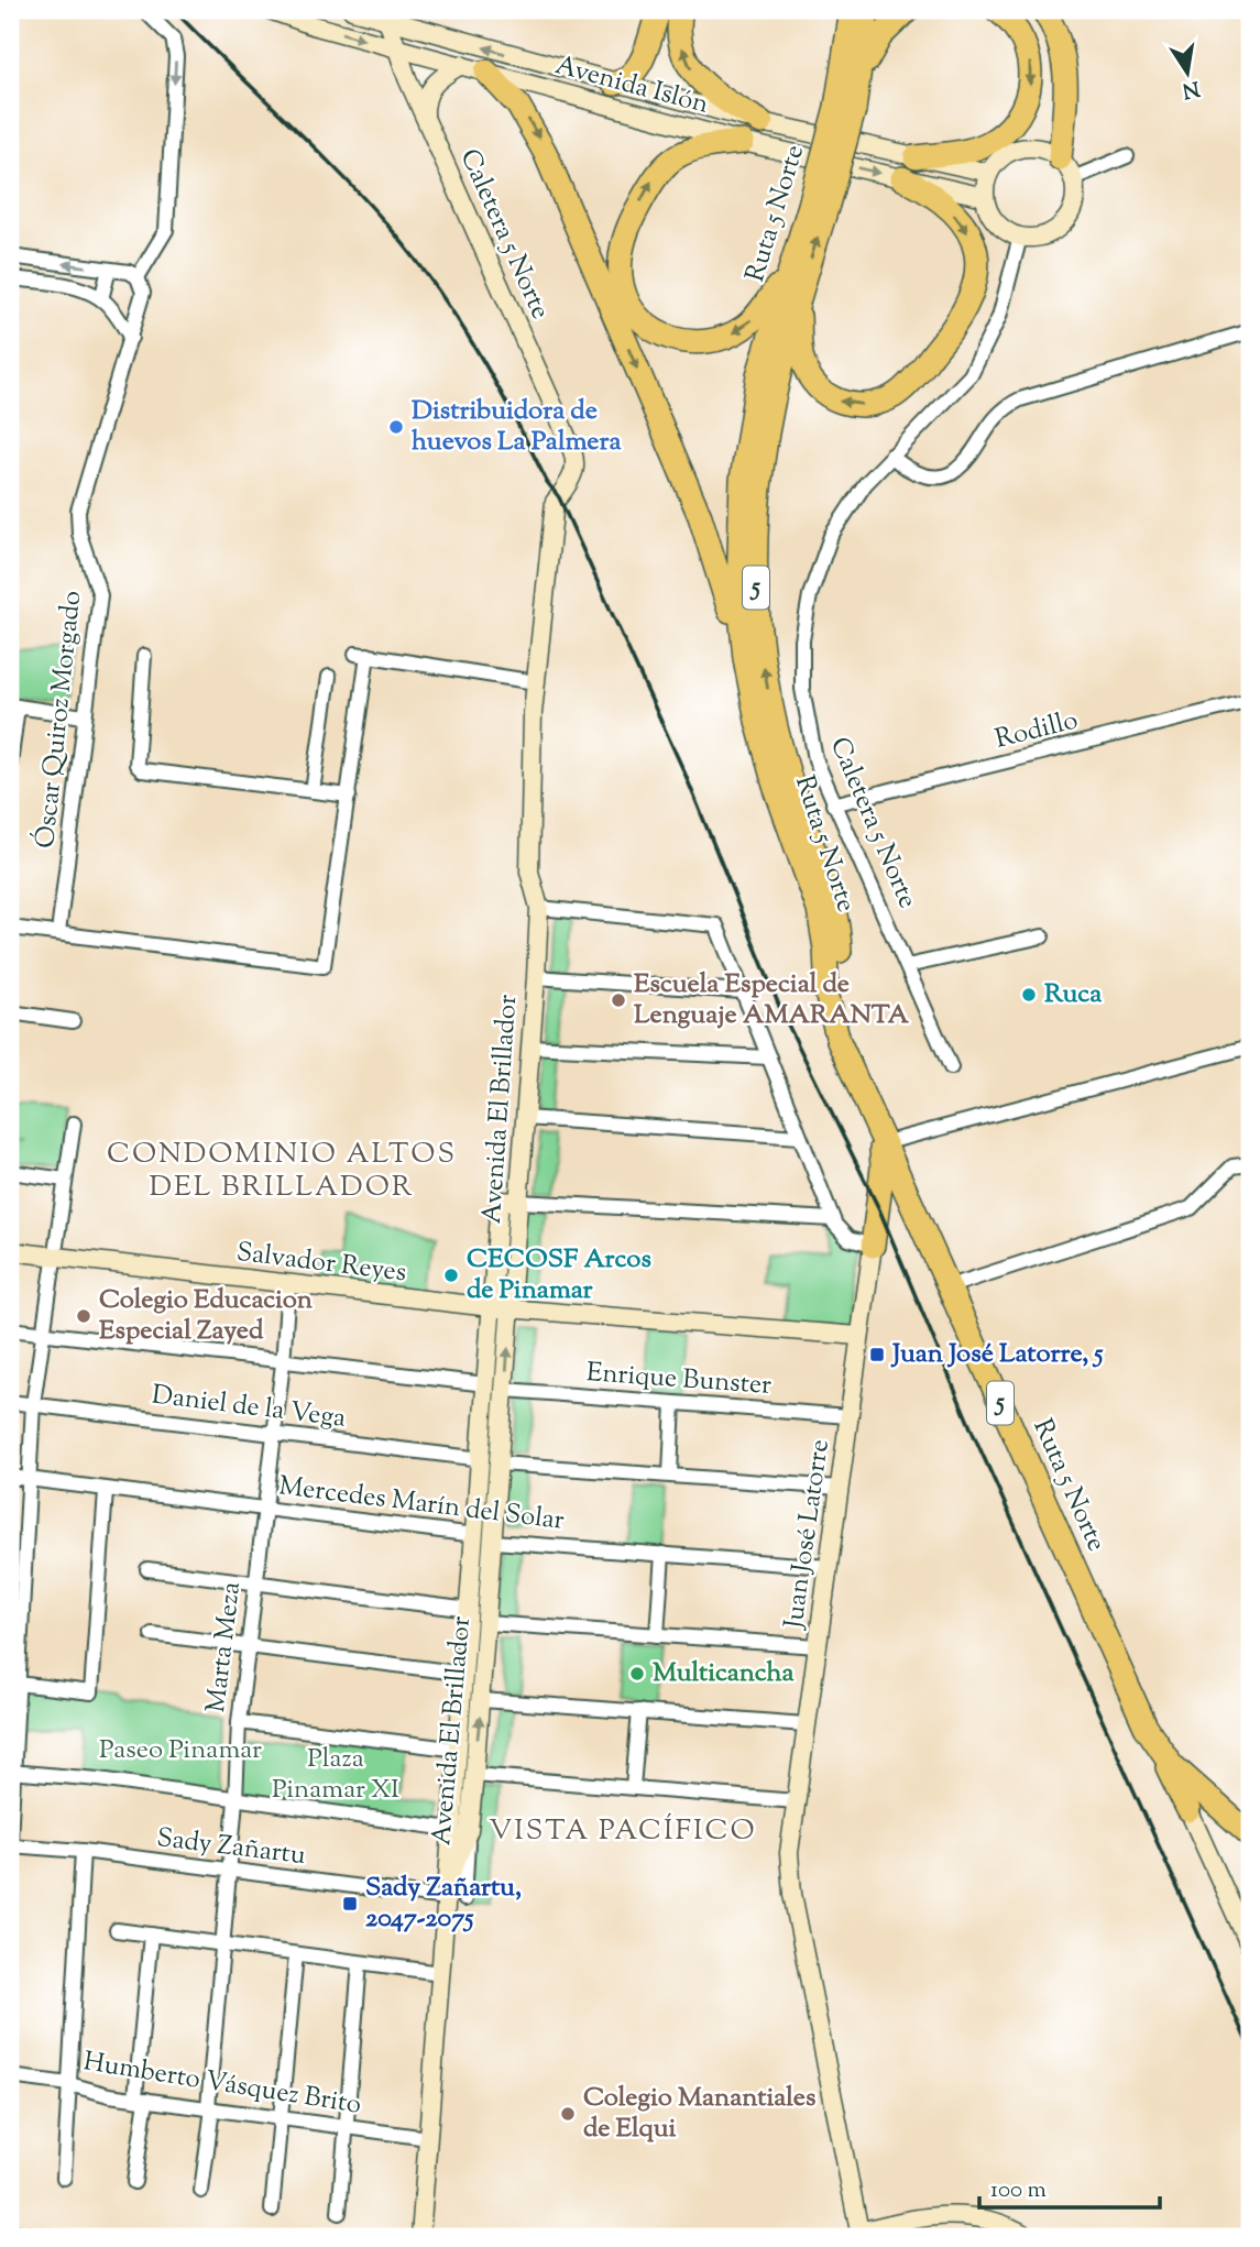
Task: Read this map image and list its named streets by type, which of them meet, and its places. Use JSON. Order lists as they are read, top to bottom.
{
  "streets": {
    "highway": ["Ruta 5 Norte", "5"],
    "street": [
      "Avenida Islón",
      "Caletera 5 Norte",
      "Óscar Quiroz Morgado",
      "Rodillo",
      "Avenida El Brillador",
      "Salvador Reyes",
      "Enrique Bunster",
      "Daniel de la Vega",
      "Mercedes Marín del Solar",
      "Juan José Latorre",
      "Marta Meza",
      "Sady Zañartu",
      "Humberto Vásquez Brito"
    ]
  },
  "crossings": [
    ["Avenida Islón", "Caletera 5 Norte"],
    ["Caletera 5 Norte", "Rodillo"],
    ["Caletera 5 Norte", "Avenida El Brillador"],
    ["Avenida El Brillador", "Salvador Reyes"],
    ["Avenida El Brillador", "Enrique Bunster"],
    ["Avenida El Brillador", "Daniel de la Vega"],
    ["Avenida El Brillador", "Mercedes Marín del Solar"],
    ["Avenida El Brillador", "Sady Zañartu"],
    ["Avenida El Brillador", "Humberto Vásquez Brito"],
    ["Salvador Reyes", "Juan José Latorre"],
    ["Salvador Reyes", "Marta Meza"],
    ["Enrique Bunster", "Juan José Latorre"],
    ["Daniel de la Vega", "Marta Meza"],
    ["Mercedes Marín del Solar", "Juan José Latorre"],
    ["Mercedes Marín del Solar", "Marta Meza"],
    ["Marta Meza", "Sady Zañartu"],
    ["Marta Meza", "Humberto Vásquez Brito"]
  ],
  "districts": ["CONDOMINIO ALTOS DEL BRILLADOR", "VISTA PACÍFICO"],
  "parks": ["Paseo Pinamar", "Plaza Pinamar XI"],
  "places": {
    "other": [
      "Distribuidora de huevos La Palmera",
      "Ruca",
      "Escuela Especial de Lenguaje AMARANTA",
      "CECOSF Arcos de Pinamar",
      "Colegio Educacion Especial Zayed",
      "Multicancha",
      "Colegio Manantiales de Elqui"
    ],
    "transit": ["Juan José Latorre, 5", "Sady Zañartu, 2047-2075"]
  },
  "scale_bar": "100 m",
  "north": "bottom"
}
